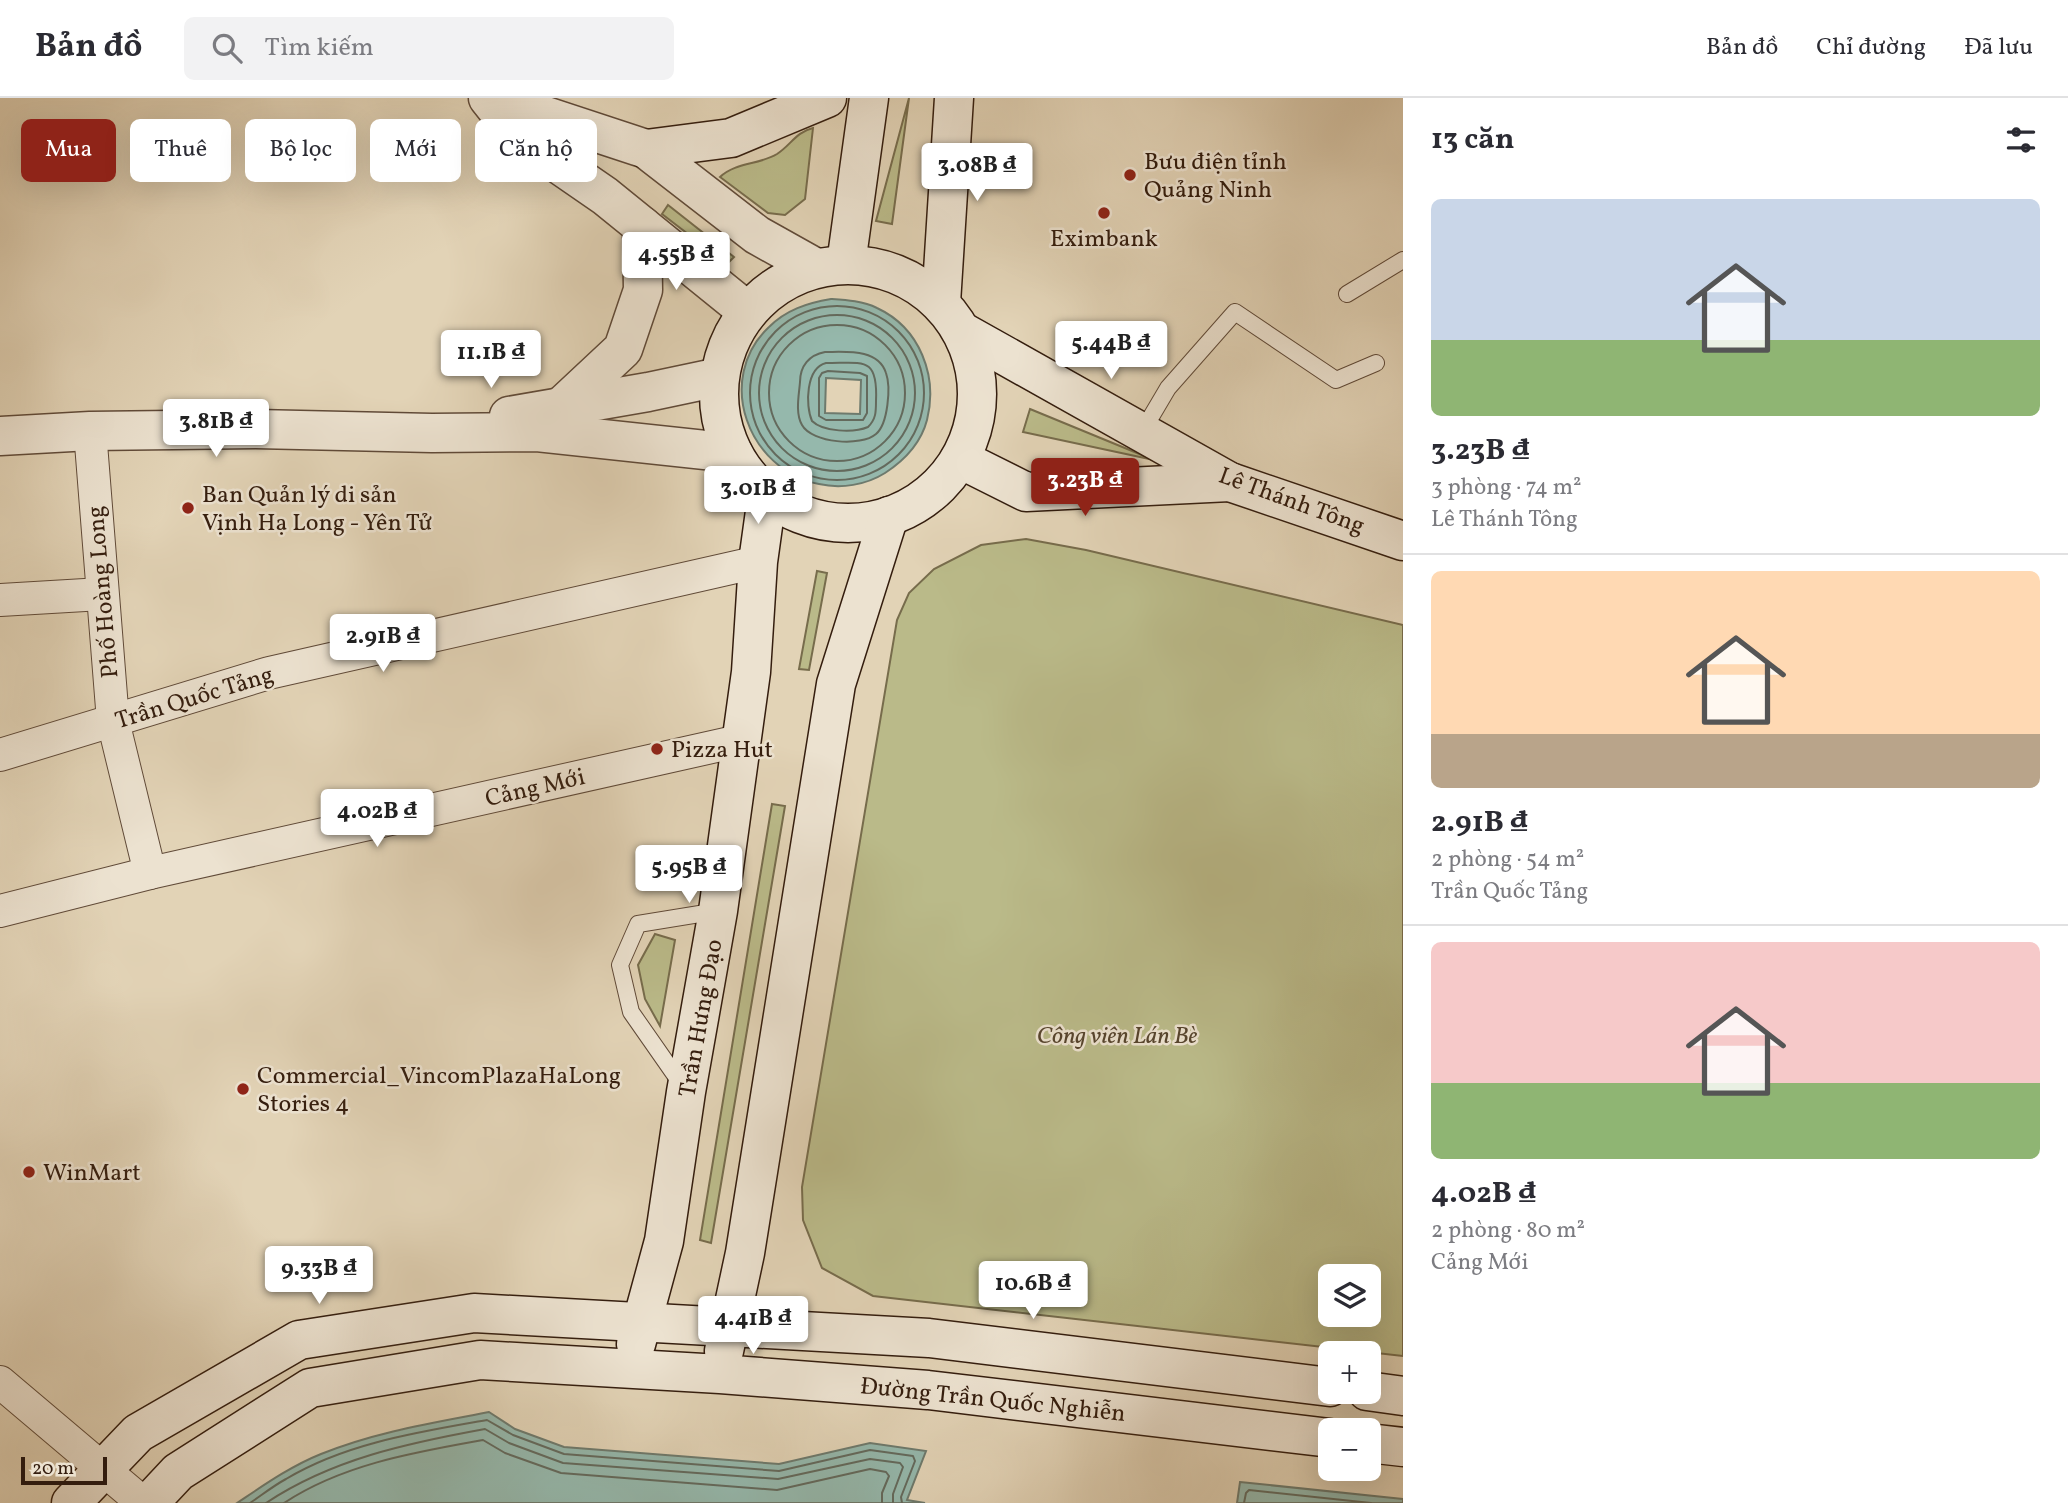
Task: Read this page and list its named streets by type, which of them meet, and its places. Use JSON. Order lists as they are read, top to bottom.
{
  "streets": {
    "main road": ["Lê Thánh Tông", "Trần Hưng Đạo", "Đường Trần Quốc Nghiễn"],
    "street": ["Phố Hoàng Long", "Trần Quốc Tảng", "Cảng Mới"]
  },
  "crossings": [
    ["Phố Hoàng Long", "Trần Quốc Tảng"],
    ["Phố Hoàng Long", "Cảng Mới"],
    ["Trần Quốc Tảng", "Trần Hưng Đạo"],
    ["Cảng Mới", "Trần Hưng Đạo"],
    ["Trần Hưng Đạo", "Đường Trần Quốc Nghiễn"]
  ],
  "parks": ["Công viên Lán Bè"],
  "places": [
    "Bưu điện tỉnh Quảng Ninh",
    "Eximbank",
    "Ban Quản lý di sản Vịnh Hạ Long - Yên Tử",
    "Pizza Hut",
    "Commercial_VincomPlazaHaLong Stories 4",
    "WinMart"
  ],
  "scale_bar": "20 m",
  "page": {
    "header": "Bản đồ",
    "search": "Tìm kiếm",
    "nav": ["Bản đồ", "Chỉ đường", "Đã lưu"],
    "heading": "13 căn",
    "chip": [
      "Mua",
      "Thuê",
      "Bộ lọc",
      "Mới",
      "Căn hộ"
    ],
    "price": [
      "3.08B ₫",
      "4.55B ₫",
      "5.44B ₫",
      "11.1B ₫",
      "3.81B ₫",
      "3.23B ₫",
      "3.01B ₫",
      "2.91B ₫",
      "4.02B ₫",
      "5.95B ₫",
      "9.33B ₫",
      "10.6B ₫",
      "4.41B ₫"
    ],
    "list": [
      {
        "name": "3.23B ₫",
        "note": "3 phòng · 74 m² · Lê Thánh Tông"
      },
      {
        "name": "2.91B ₫",
        "note": "2 phòng · 54 m² · Trần Quốc Tảng"
      },
      {
        "name": "4.02B ₫",
        "note": "2 phòng · 80 m² · Cảng Mới"
      }
    ],
    "map_buttons": ["+", "−"],
    "scale": "20 m"
  }
}
